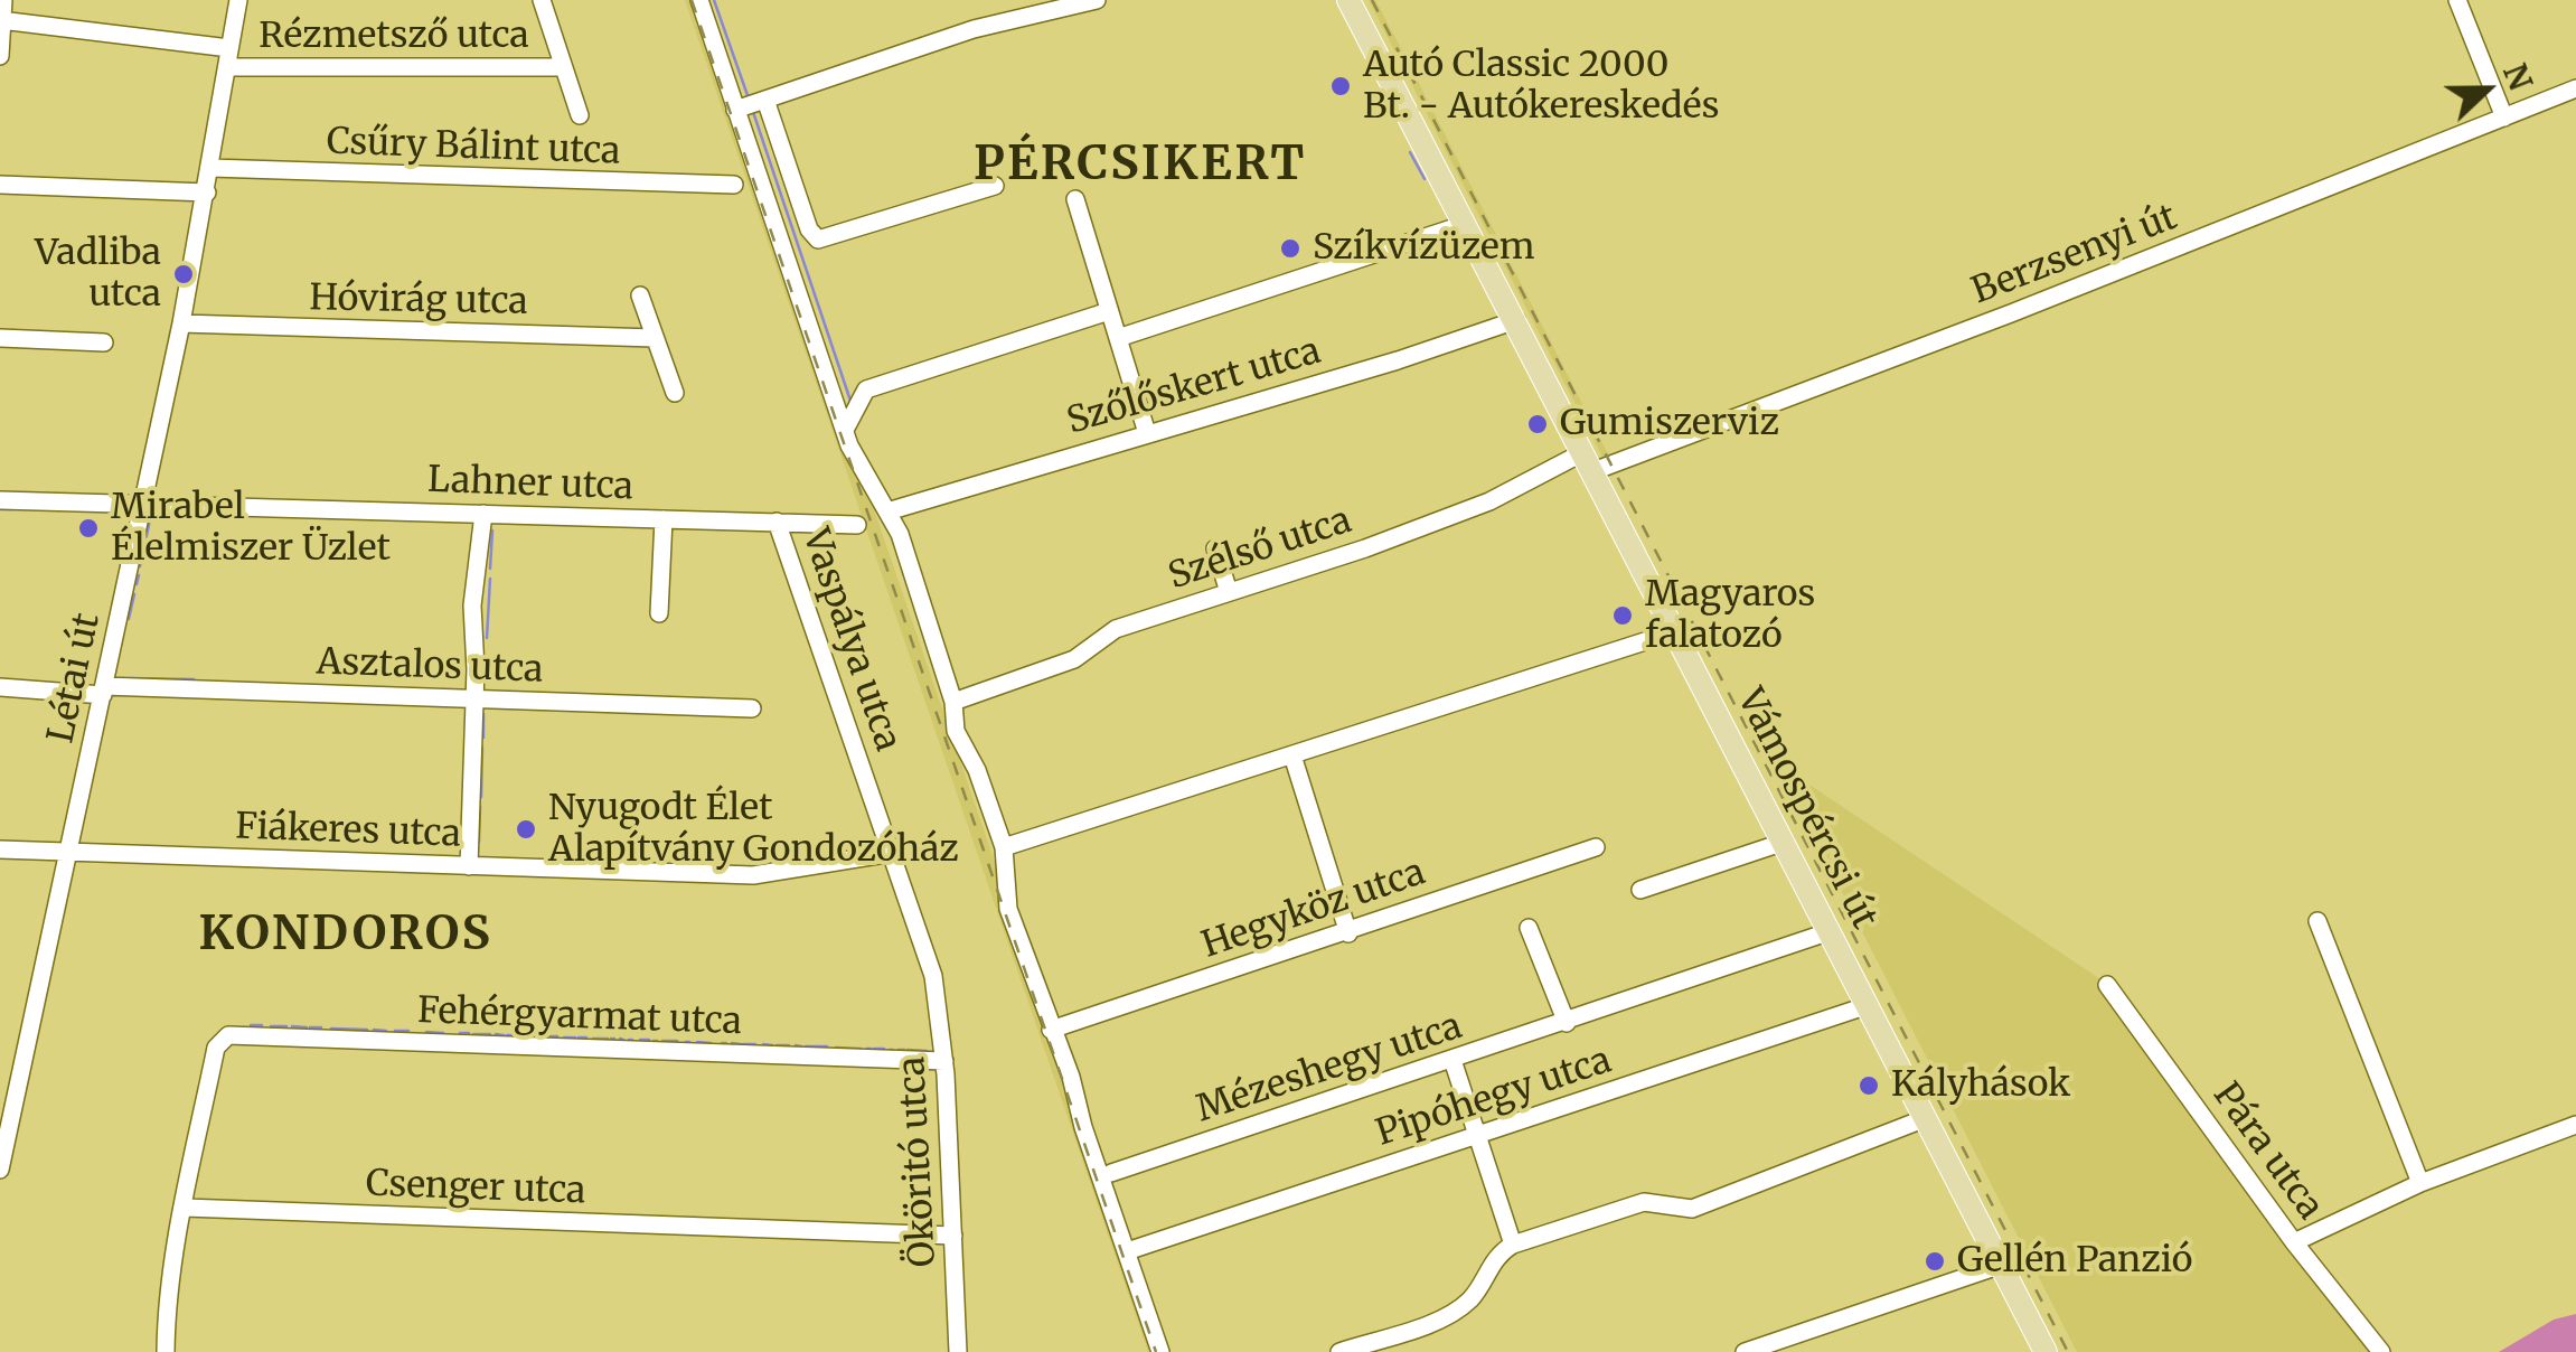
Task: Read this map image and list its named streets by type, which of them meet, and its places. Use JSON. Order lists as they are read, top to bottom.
{
  "streets": {
    "main road": ["Vámospércsi út"],
    "street": [
      "Rézmetsző utca",
      "Csűry Bálint utca",
      "Berzsenyi út",
      "Hóvirág utca",
      "Szőlőskert utca",
      "Lahner utca",
      "Szélső utca",
      "Vaspálya utca",
      "Asztalos utca",
      "Létai út",
      "Fiákeres utca",
      "Hegyköz utca",
      "Fehérgyarmat utca",
      "Mézeshegy utca",
      "Pipóhegy utca",
      "Pára utca",
      "Ököritó utca",
      "Csenger utca"
    ]
  },
  "crossings": [
    ["Rézmetsző utca", "Létai út"],
    ["Csűry Bálint utca", "Létai út"],
    ["Berzsenyi út", "Szélső utca"],
    ["Berzsenyi út", "Vámospércsi út"],
    ["Hóvirág utca", "Létai út"],
    ["Szőlőskert utca", "Vámospércsi út"],
    ["Lahner utca", "Vaspálya utca"],
    ["Lahner utca", "Létai út"],
    ["Szélső utca", "Vámospércsi út"],
    ["Vaspálya utca", "Fiákeres utca"],
    ["Vaspálya utca", "Ököritó utca"],
    ["Asztalos utca", "Létai út"],
    ["Létai út", "Fiákeres utca"],
    ["Vámospércsi út", "Mézeshegy utca"],
    ["Vámospércsi út", "Pipóhegy utca"],
    ["Fehérgyarmat utca", "Ököritó utca"],
    ["Fehérgyarmat utca", "Csenger utca"],
    ["Ököritó utca", "Csenger utca"]
  ],
  "districts": ["PÉRCSIKERT", "KONDOROS"],
  "places": [
    "Autó Classic 2000 Bt. - Autókereskedés",
    "Szíkvízüzem",
    "Vadliba utca",
    "Gumiszerviz",
    "Mirabel Élelmiszer Üzlet",
    "Magyaros falatozó",
    "Nyugodt Élet Alapítvány Gondozóház",
    "Kályhások",
    "Gellén Panzió"
  ],
  "north": "right"
}
